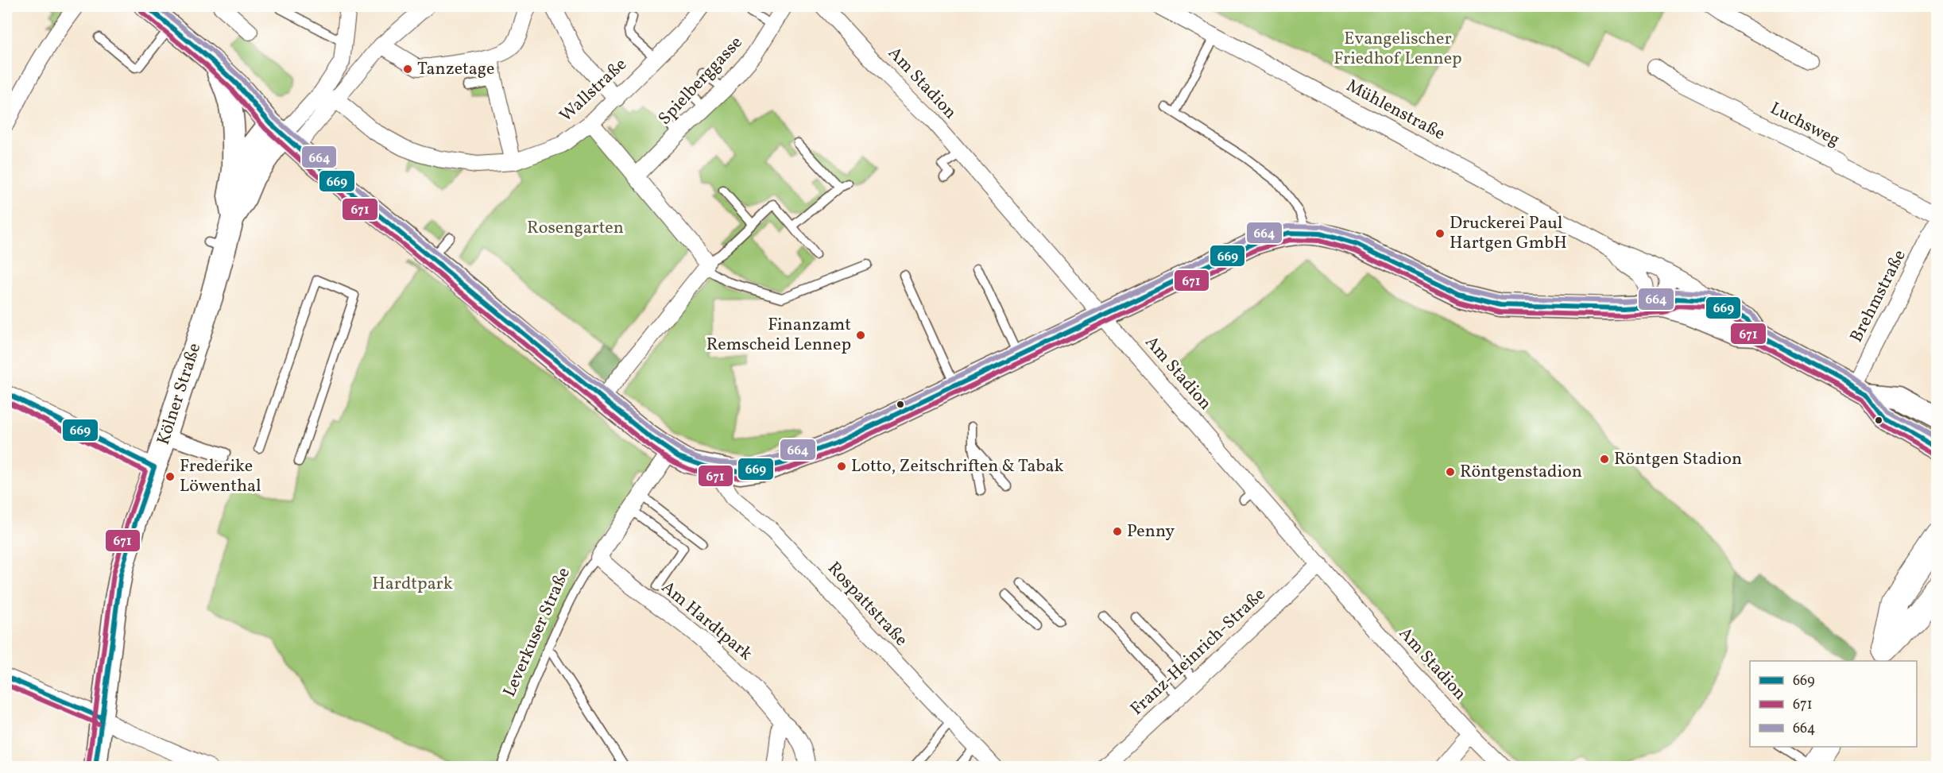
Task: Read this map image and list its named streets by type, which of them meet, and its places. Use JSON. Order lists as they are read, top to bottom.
{
  "streets": {
    "street": [
      "Spielberggasse",
      "Am Stadion",
      "Wallstraße",
      "Mühlenstraße",
      "Luchsweg",
      "Brehmstraße",
      "Kölner Straße",
      "Rospattstraße",
      "Am Hardtpark",
      "Leverkuser Straße",
      "Franz-Heinrich-Straße"
    ]
  },
  "crossings": [
    ["Am Stadion", "Franz-Heinrich-Straße"],
    ["Wallstraße", "Kölner Straße"],
    ["Am Hardtpark", "Leverkuser Straße"]
  ],
  "parks": ["Evangelischer Friedhof Lennep", "Rosengarten", "Hardtpark"],
  "places": [
    "Tanzetage",
    "Druckerei Paul Hartgen GmbH",
    "Finanzamt Remscheid Lennep",
    "Röntgen Stadion",
    "Lotto, Zeitschriften & Tabak",
    "Röntgenstadion",
    "Frederike Löwenthal",
    "Penny"
  ],
  "lines": ["transit line 669", "transit line 664", "transit line 671"],
  "legend": ["669", "671", "664"]
}
